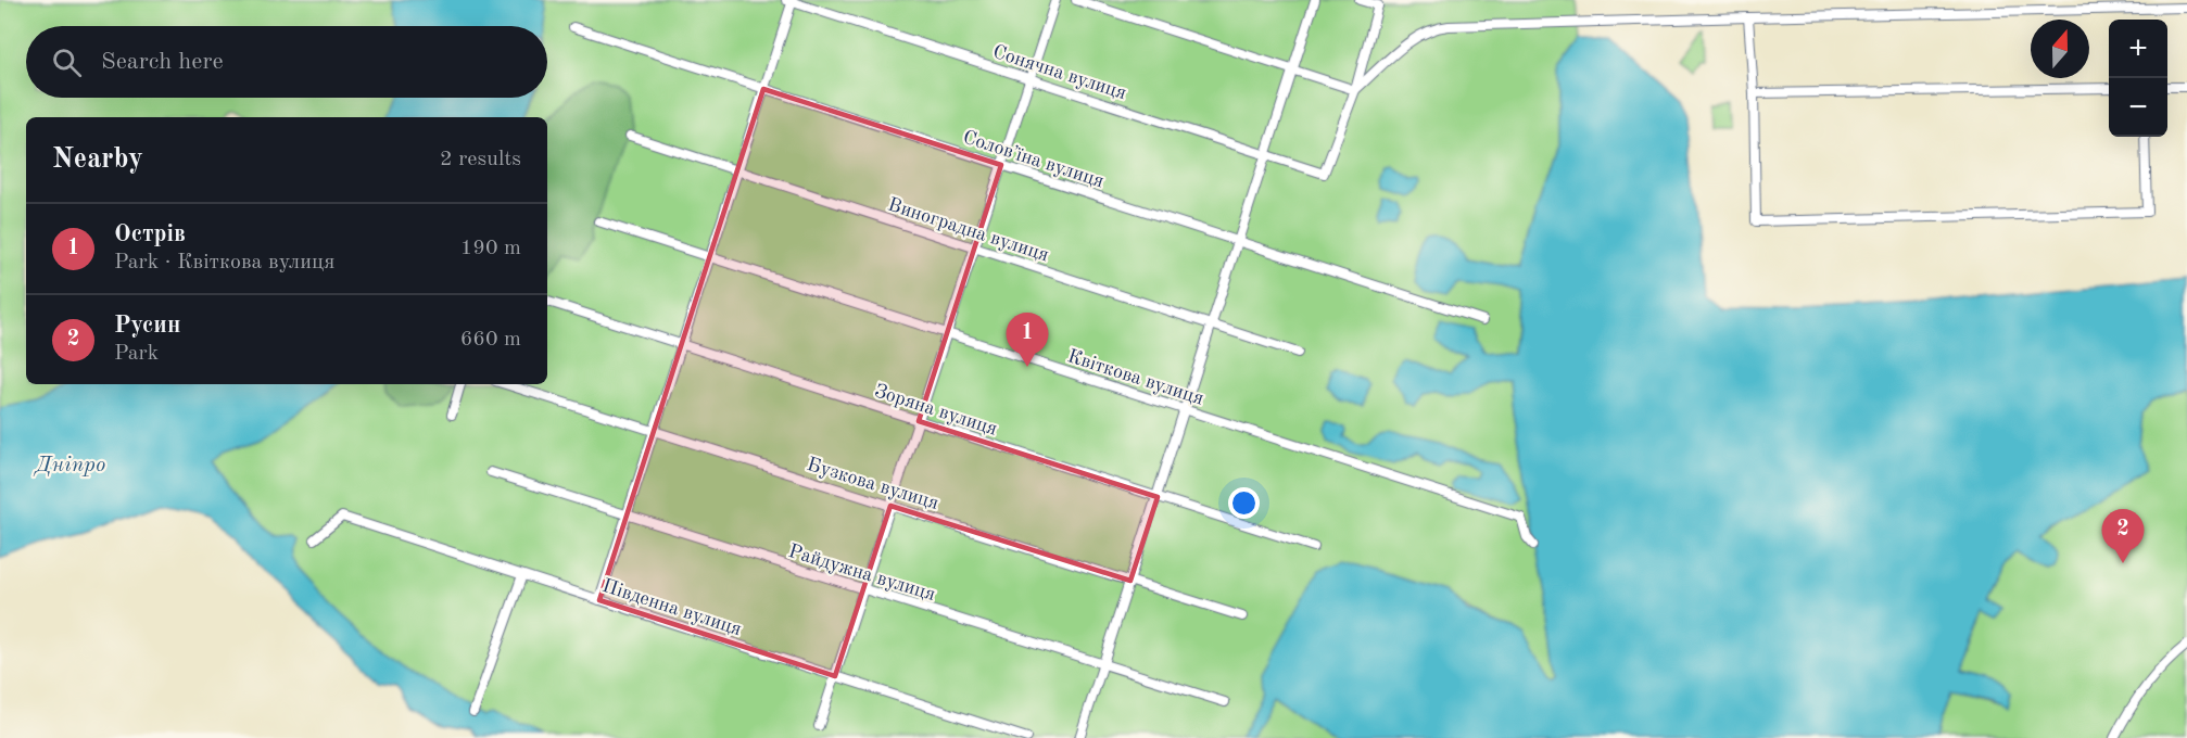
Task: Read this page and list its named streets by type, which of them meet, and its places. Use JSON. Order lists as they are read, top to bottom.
{
  "streets": {
    "street": [
      "Сонячна вулиця",
      "Соловʼїна вулиця",
      "Виноградна вулиця",
      "Квіткова вулиця",
      "Зоряна вулиця",
      "Бузкова вулиця",
      "Райдужна вулиця",
      "Південна вулиця"
    ]
  },
  "water": ["Дніпро"],
  "north": "top",
  "page": {
    "map_buttons": ["+", "−"],
    "search": "Search here",
    "heading": ["Nearby", "2 results"],
    "list": [
      {
        "mark": "1",
        "name": "Острів",
        "note": "Park · Квіткова вулиця",
        "value": "190 m"
      },
      {
        "mark": "2",
        "name": "Русин",
        "note": "Park",
        "value": "660 m"
      }
    ],
    "pins": ["1", "2"]
  }
}
